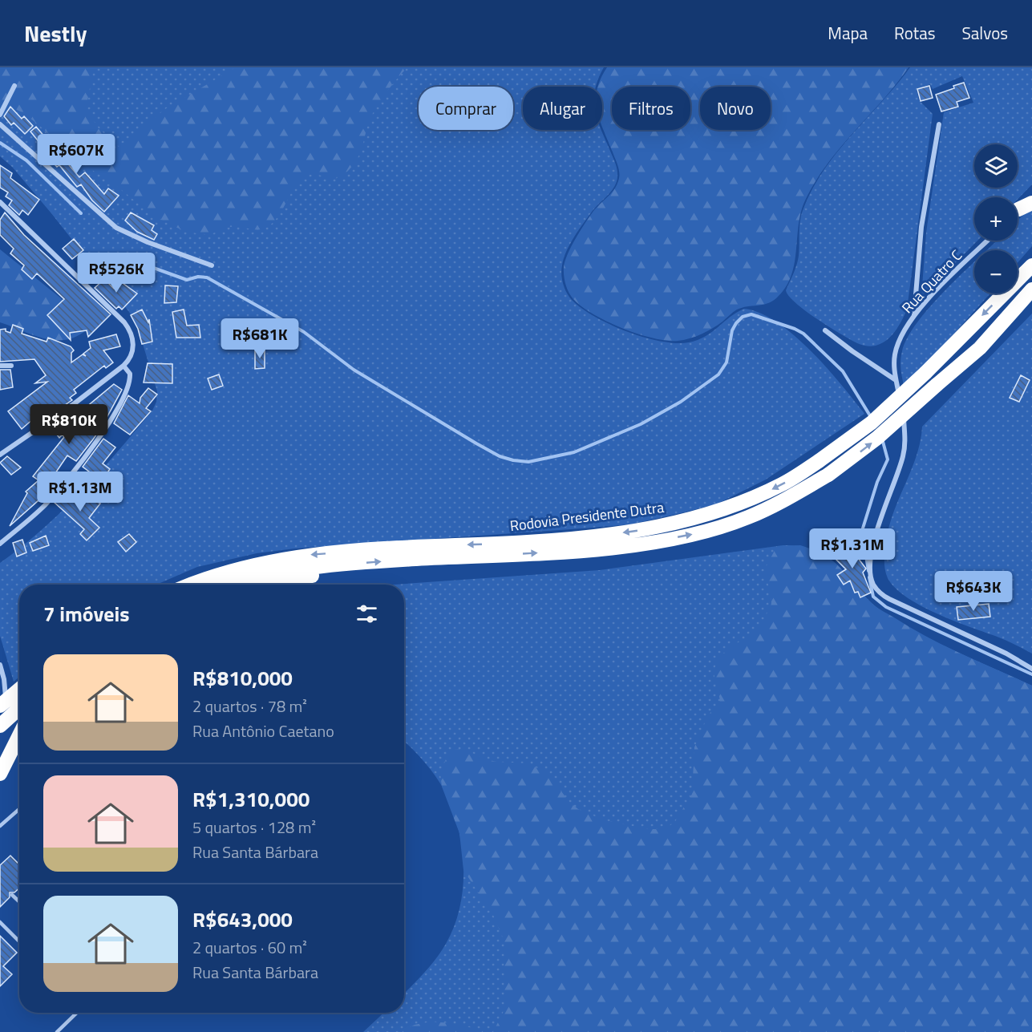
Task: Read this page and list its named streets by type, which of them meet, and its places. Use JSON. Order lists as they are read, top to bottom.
{
  "streets": {
    "highway": ["Rodovia Presidente Dutra"],
    "street": ["Rua Quatro C"]
  },
  "page": {
    "header": "Nestly",
    "nav": ["Mapa", "Rotas", "Salvos"],
    "chip": [
      "Comprar",
      "Alugar",
      "Filtros",
      "Novo"
    ],
    "price": [
      "R$607K",
      "R$526K",
      "R$681K",
      "R$810K",
      "R$1.13M",
      "R$1.31M",
      "R$643K"
    ],
    "map_buttons": ["+", "−"],
    "heading": "7 imóveis",
    "list": [
      {
        "name": "R$810,000",
        "note": "2 quartos · 78 m² · Rua Antônio Caetano"
      },
      {
        "name": "R$1,310,000",
        "note": "5 quartos · 128 m² · Rua Santa Bárbara"
      },
      {
        "name": "R$643,000",
        "note": "2 quartos · 60 m² · Rua Santa Bárbara"
      }
    ]
  }
}
